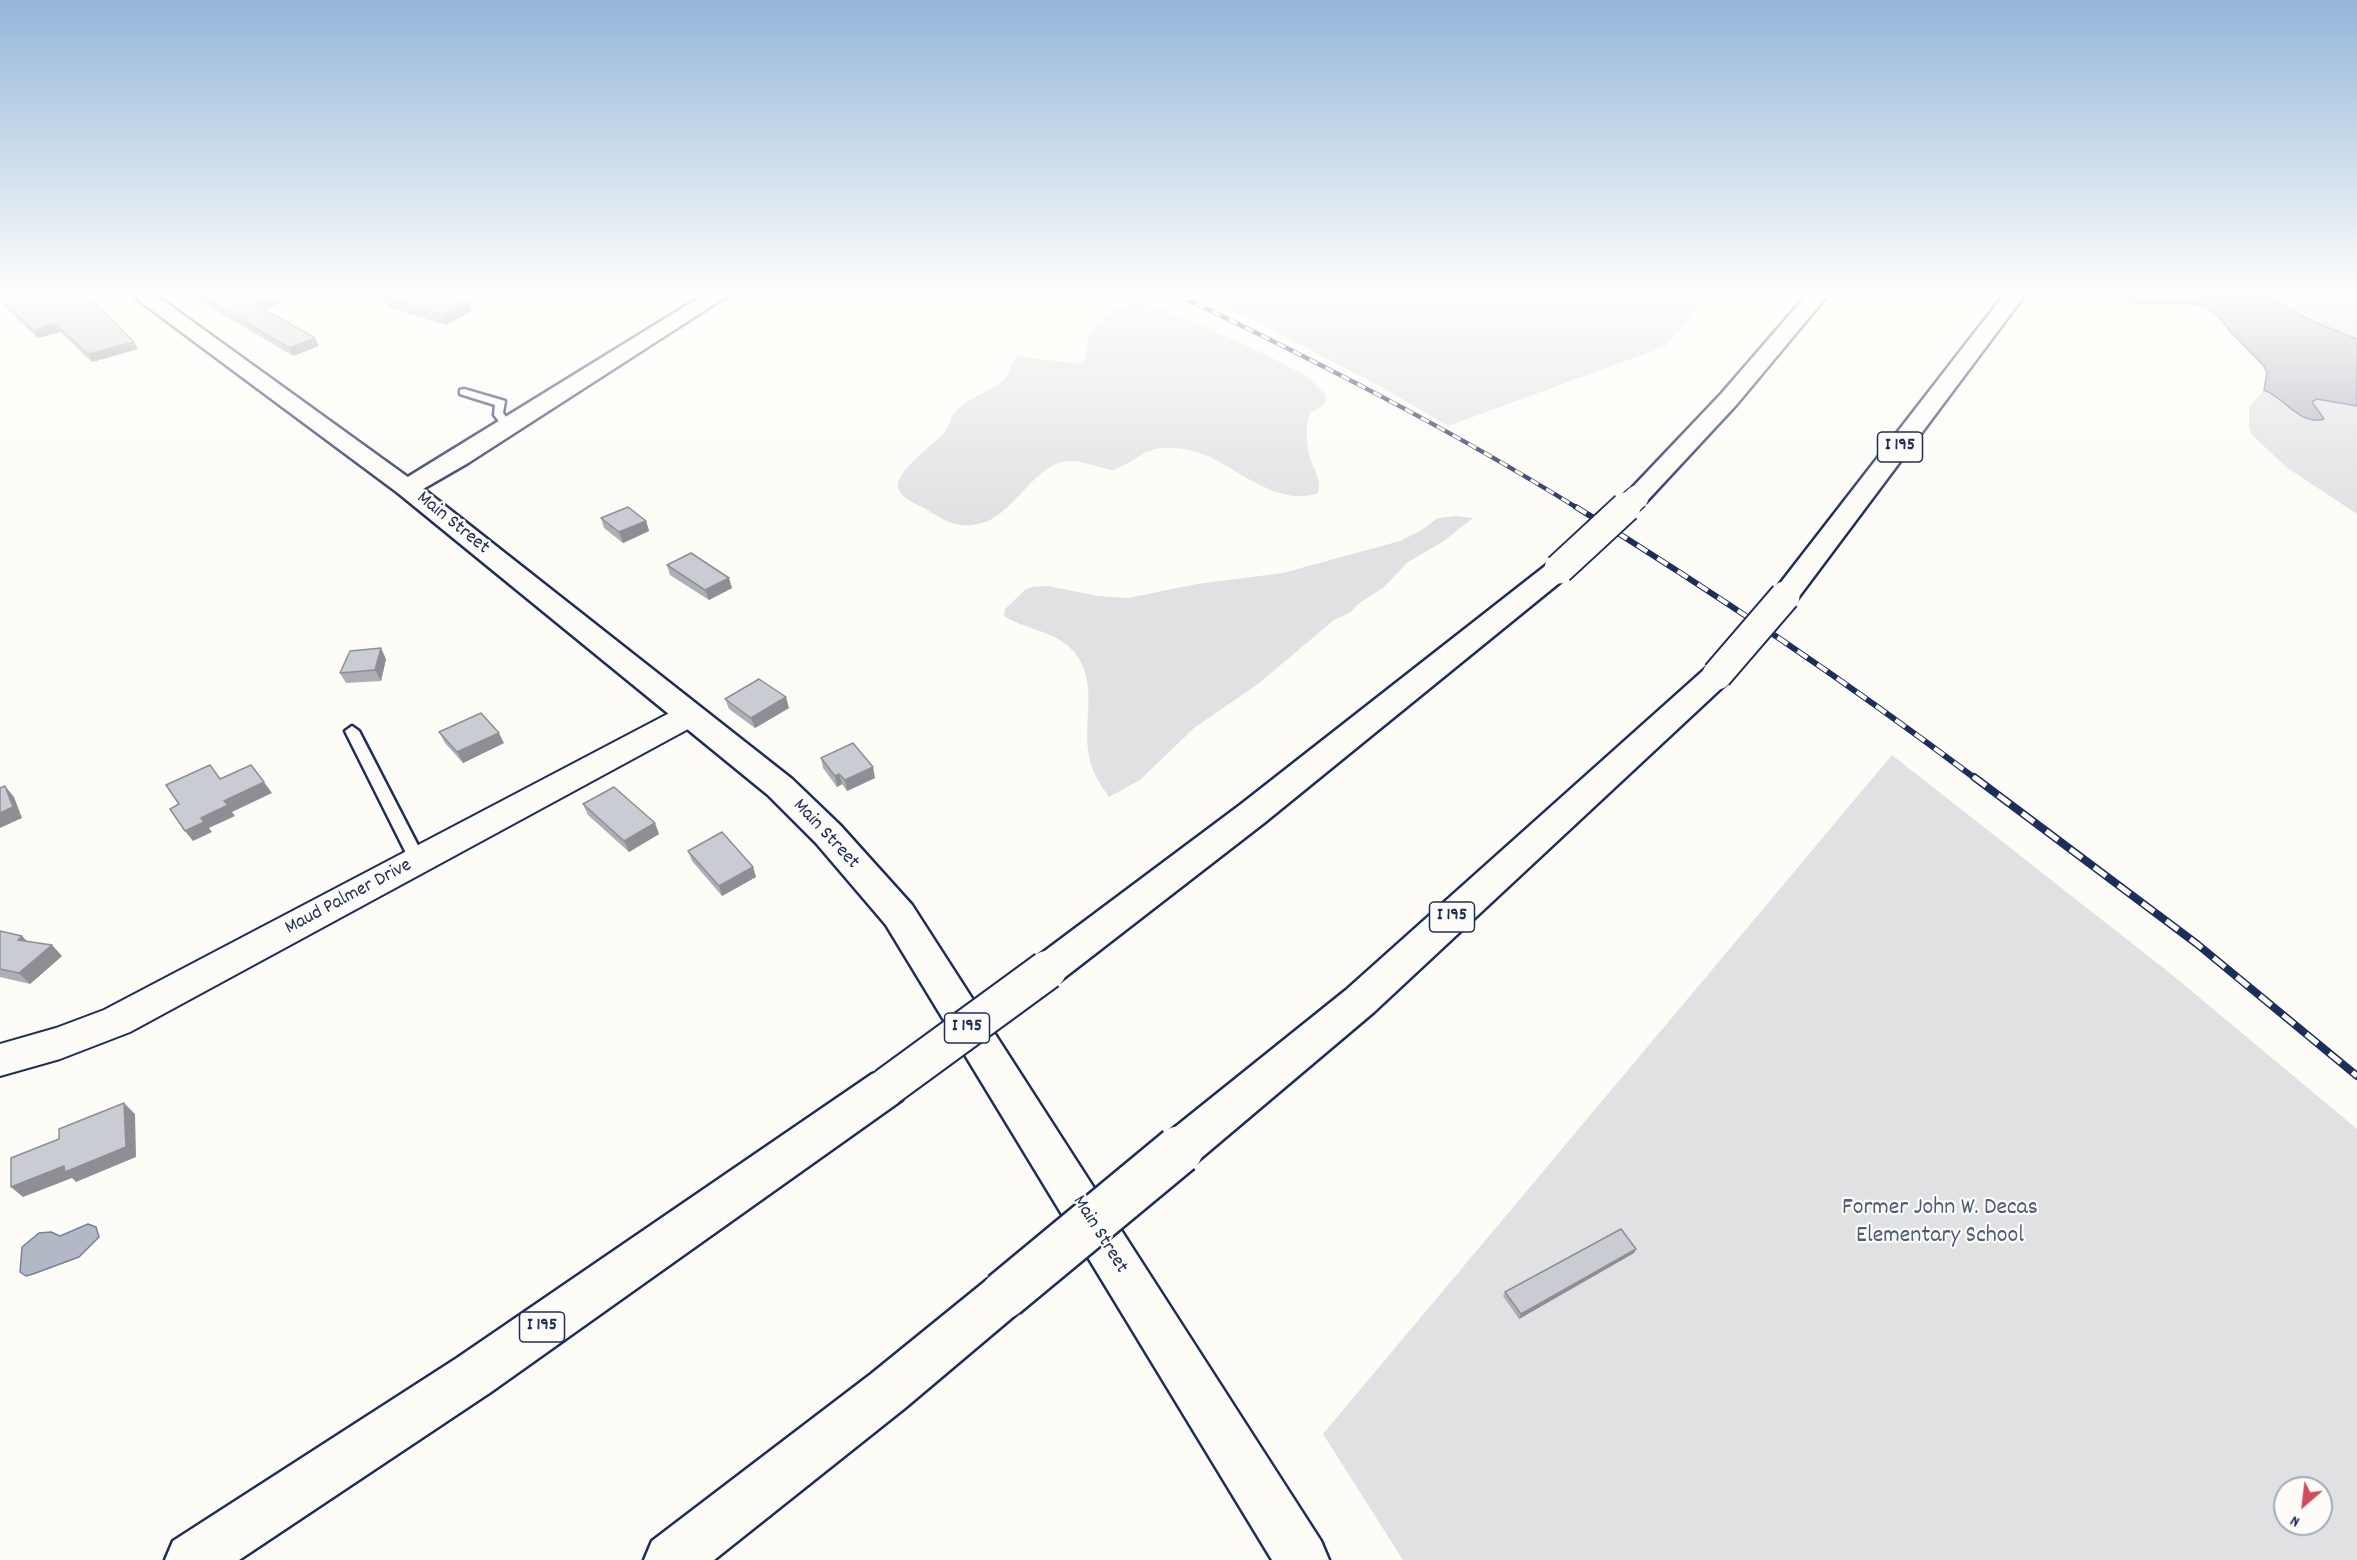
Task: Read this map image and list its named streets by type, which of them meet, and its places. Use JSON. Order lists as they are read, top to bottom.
{
  "streets": {
    "main road": ["I 195", "Main Street"],
    "street": ["Maud Palmer Drive"]
  },
  "crossings": [
    ["Main Street", "Maud Palmer Drive"]
  ],
  "parks": ["Former John W. Decas Elementary School"],
  "north": "bottom left"
}
